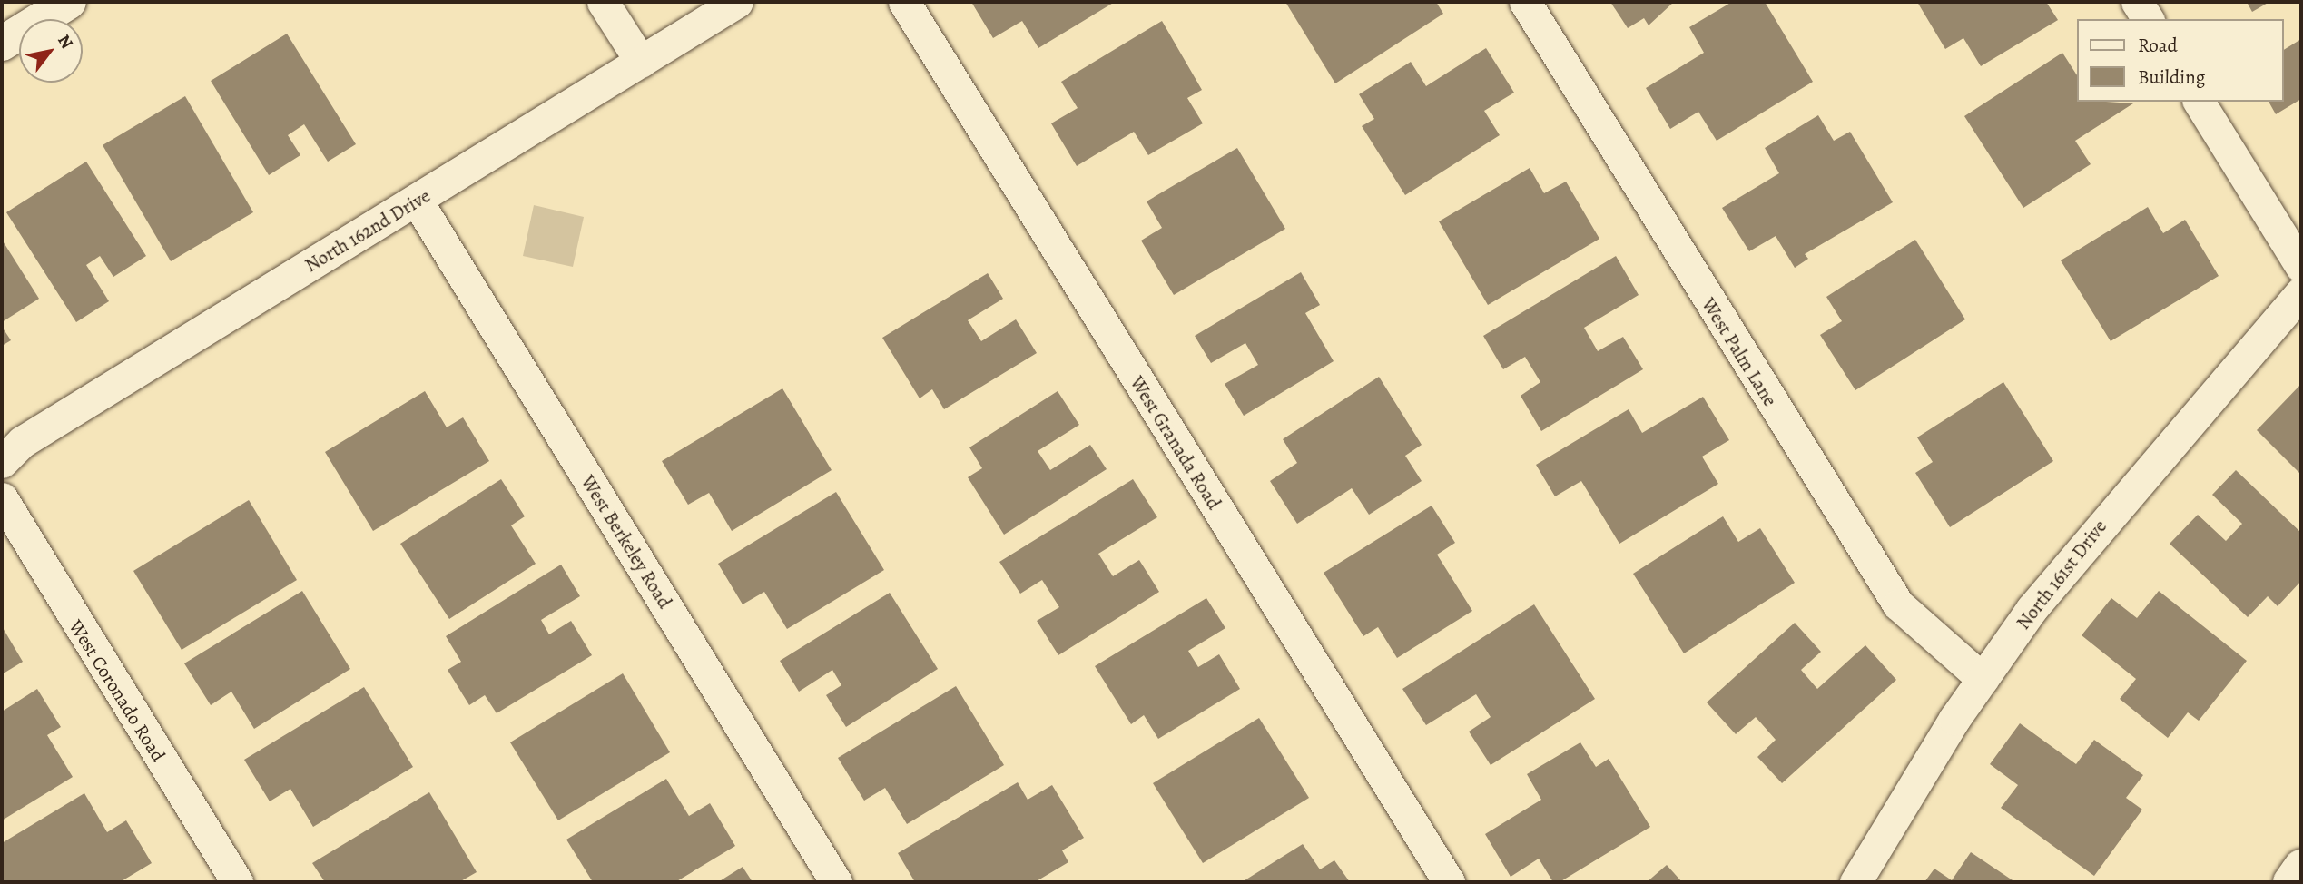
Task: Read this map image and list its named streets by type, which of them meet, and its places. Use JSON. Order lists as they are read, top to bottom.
{
  "streets": {
    "street": [
      "North 162nd Drive",
      "West Palm Lane",
      "West Granada Road",
      "West Berkeley Road",
      "North 161st Drive",
      "West Coronado Road"
    ]
  },
  "crossings": [
    ["North 162nd Drive", "West Berkeley Road"],
    ["West Palm Lane", "North 161st Drive"]
  ],
  "legend": ["Road", "Building"],
  "north": "top right"
}
